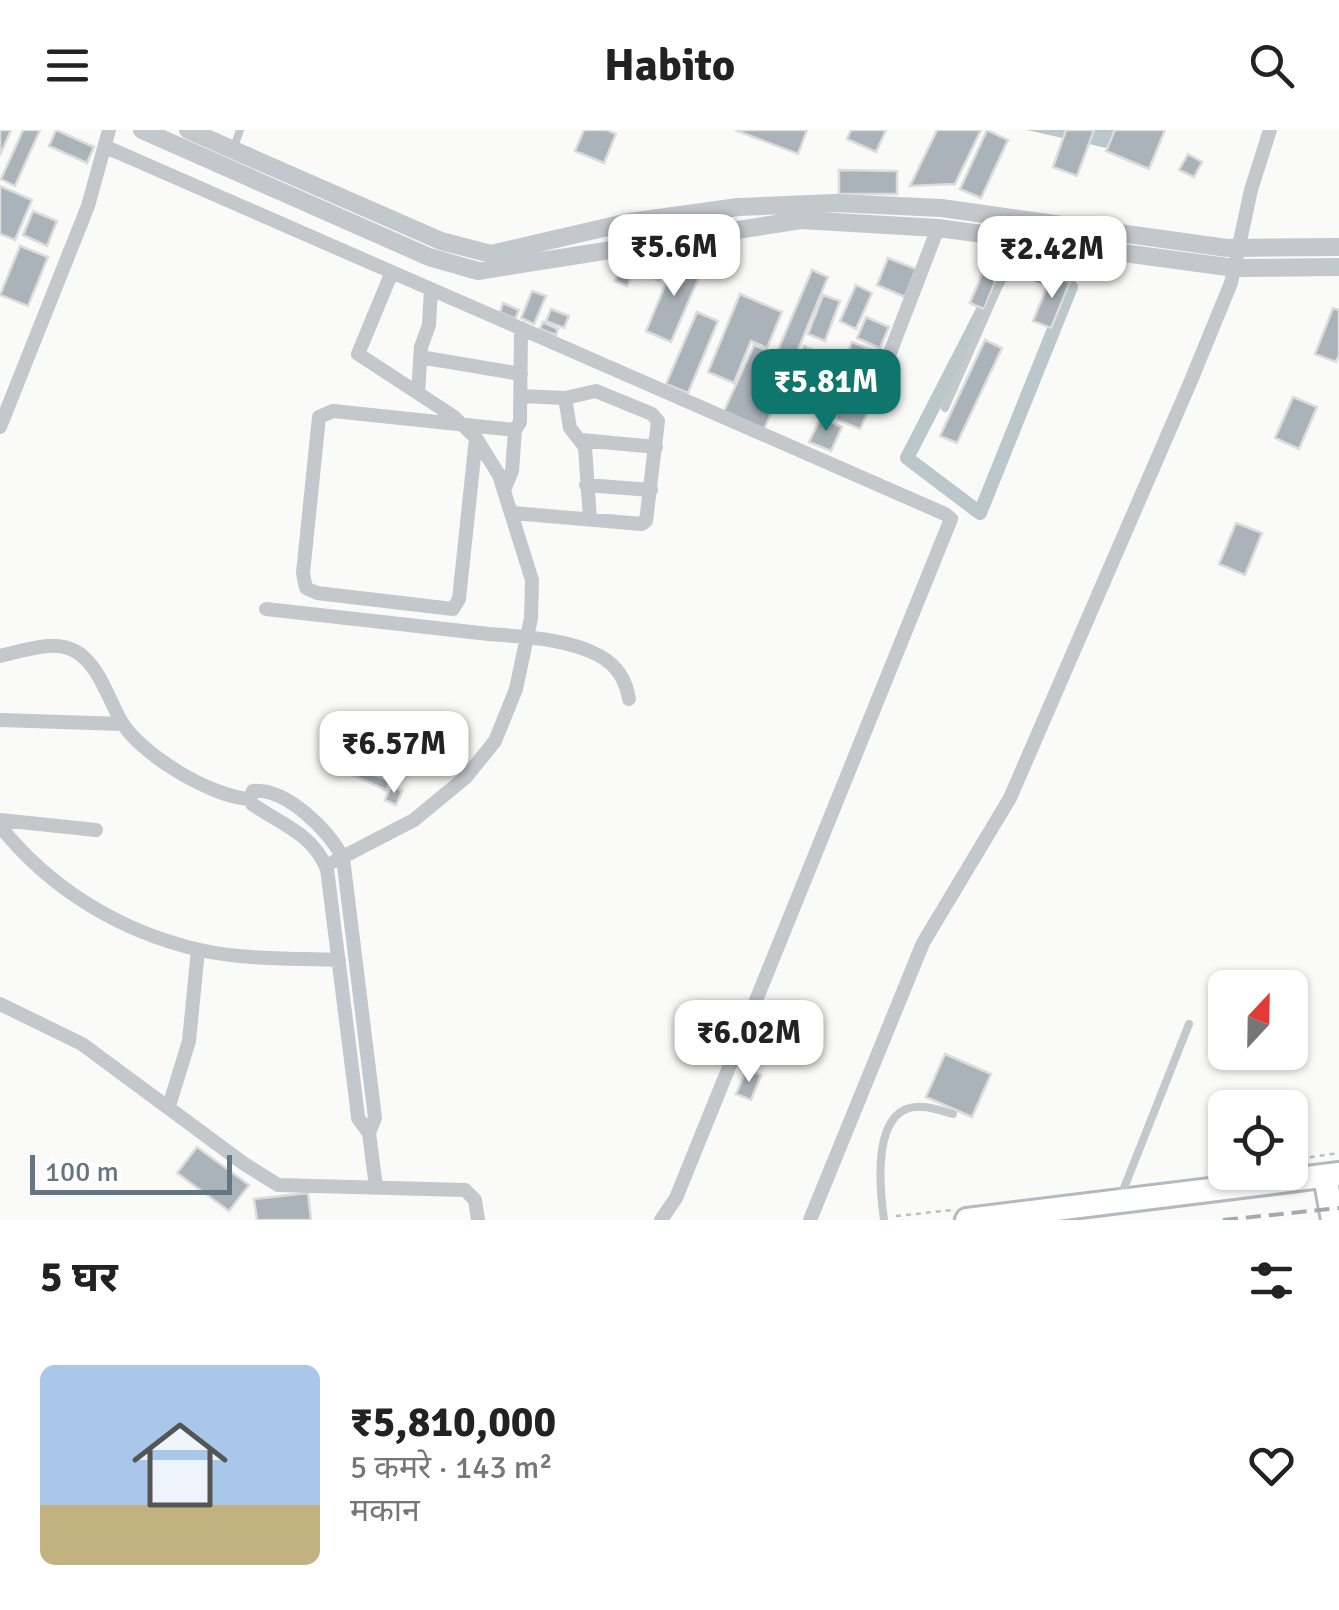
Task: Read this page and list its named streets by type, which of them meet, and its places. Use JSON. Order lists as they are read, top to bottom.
{
  "scale_bar": "100 m",
  "north": "top",
  "page": {
    "header": "Habito",
    "price": [
      "₹5.6M",
      "₹2.42M",
      "₹5.81M",
      "₹6.57M",
      "₹6.02M"
    ],
    "scale": "100 m",
    "heading": "5 घर",
    "list": [
      {
        "name": "₹5,810,000",
        "note": "5 कमरे · 143 m² · मकान"
      }
    ]
  }
}
